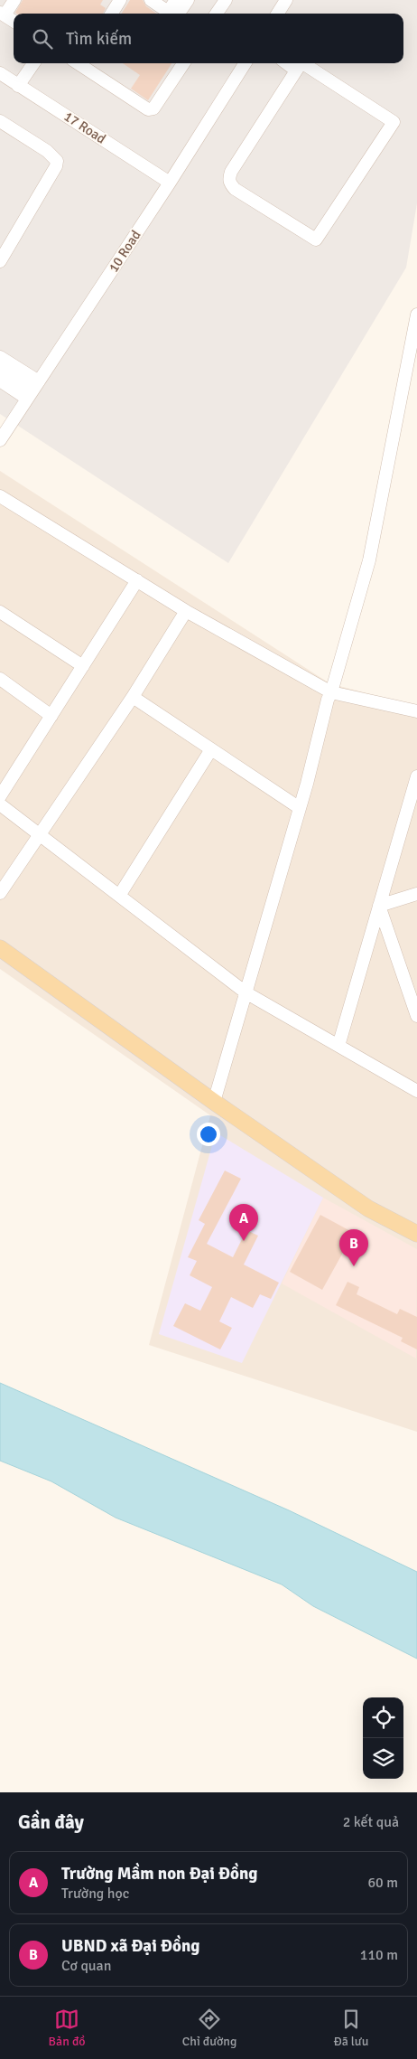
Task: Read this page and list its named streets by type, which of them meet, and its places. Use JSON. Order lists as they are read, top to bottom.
{
  "streets": {
    "street": ["17 Road", "10 Road"]
  },
  "crossings": [
    ["17 Road", "10 Road"]
  ],
  "page": {
    "search": "Tìm kiếm",
    "pins": ["A", "B"],
    "heading": ["Gần đây", "2 kết quả"],
    "list": [
      {
        "mark": "A",
        "name": "Trường Mầm non Đại Đồng",
        "note": "Trường học",
        "value": "60 m"
      },
      {
        "mark": "B",
        "name": "UBND xã Đại Đồng",
        "note": "Cơ quan",
        "value": "110 m"
      }
    ],
    "nav": ["Bản đồ", "Chỉ đường", "Đã lưu"]
  }
}
